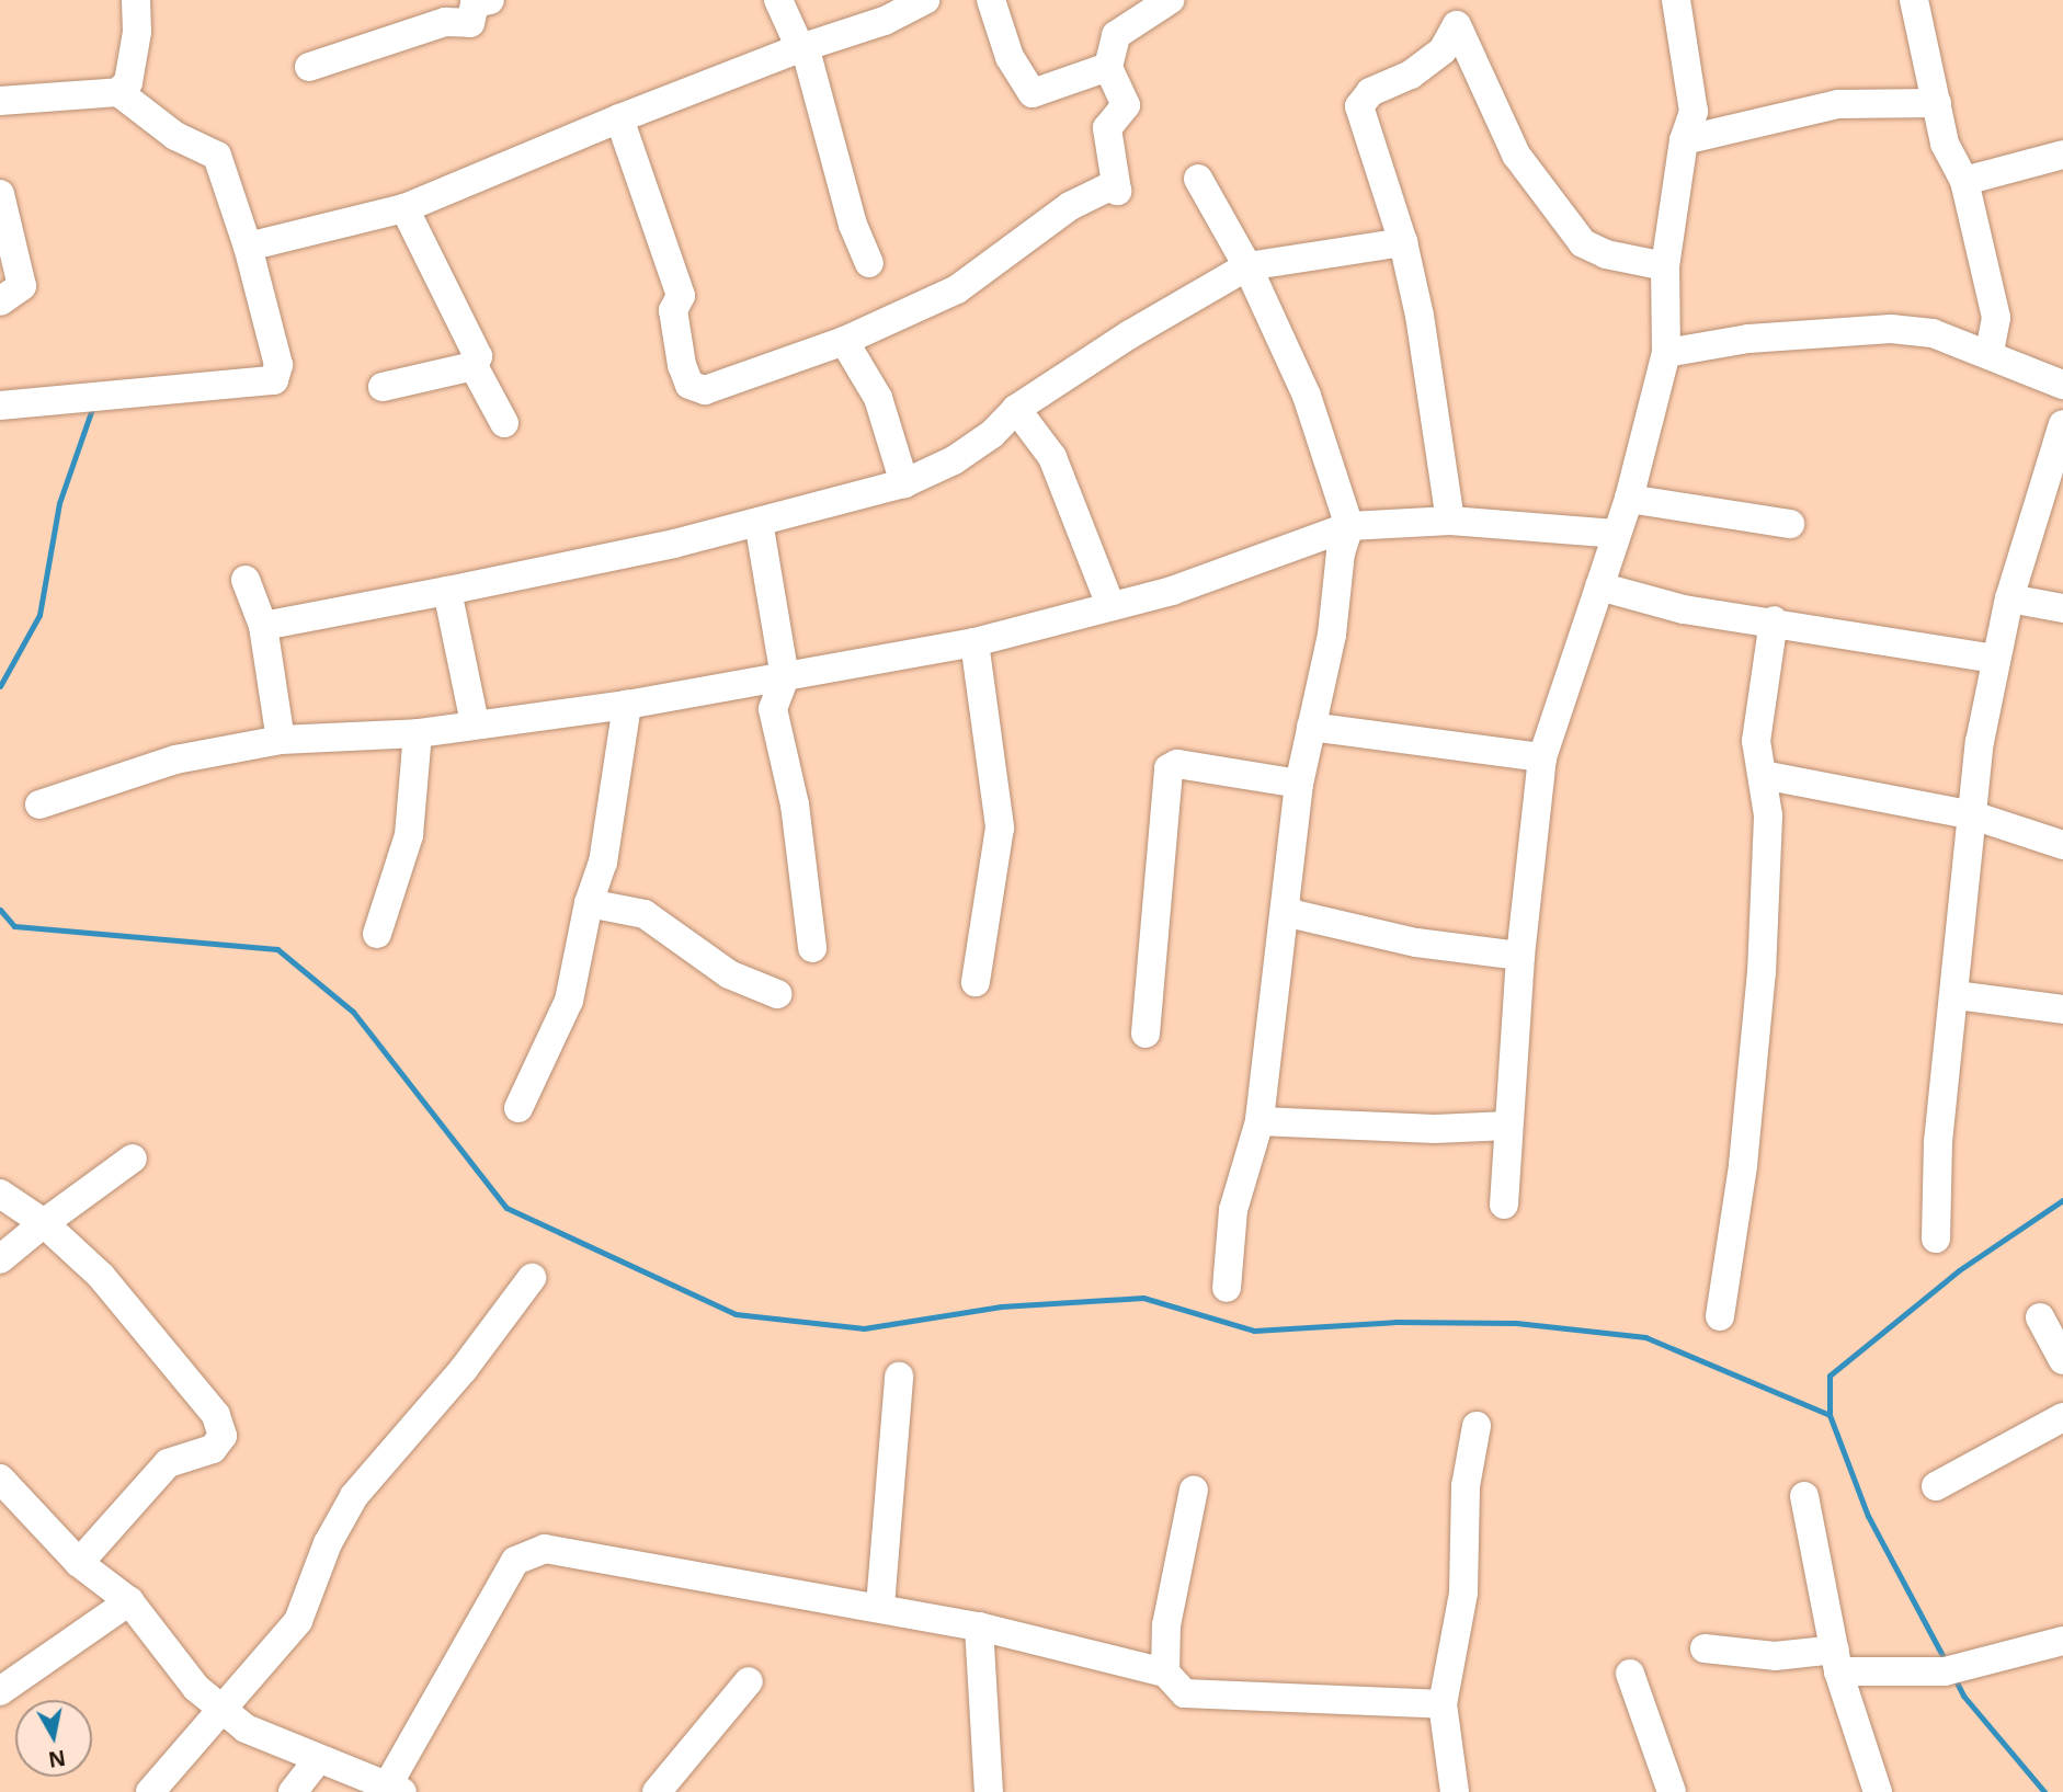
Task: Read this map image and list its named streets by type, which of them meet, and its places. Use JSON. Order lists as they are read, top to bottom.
{
  "north": "bottom"
}
